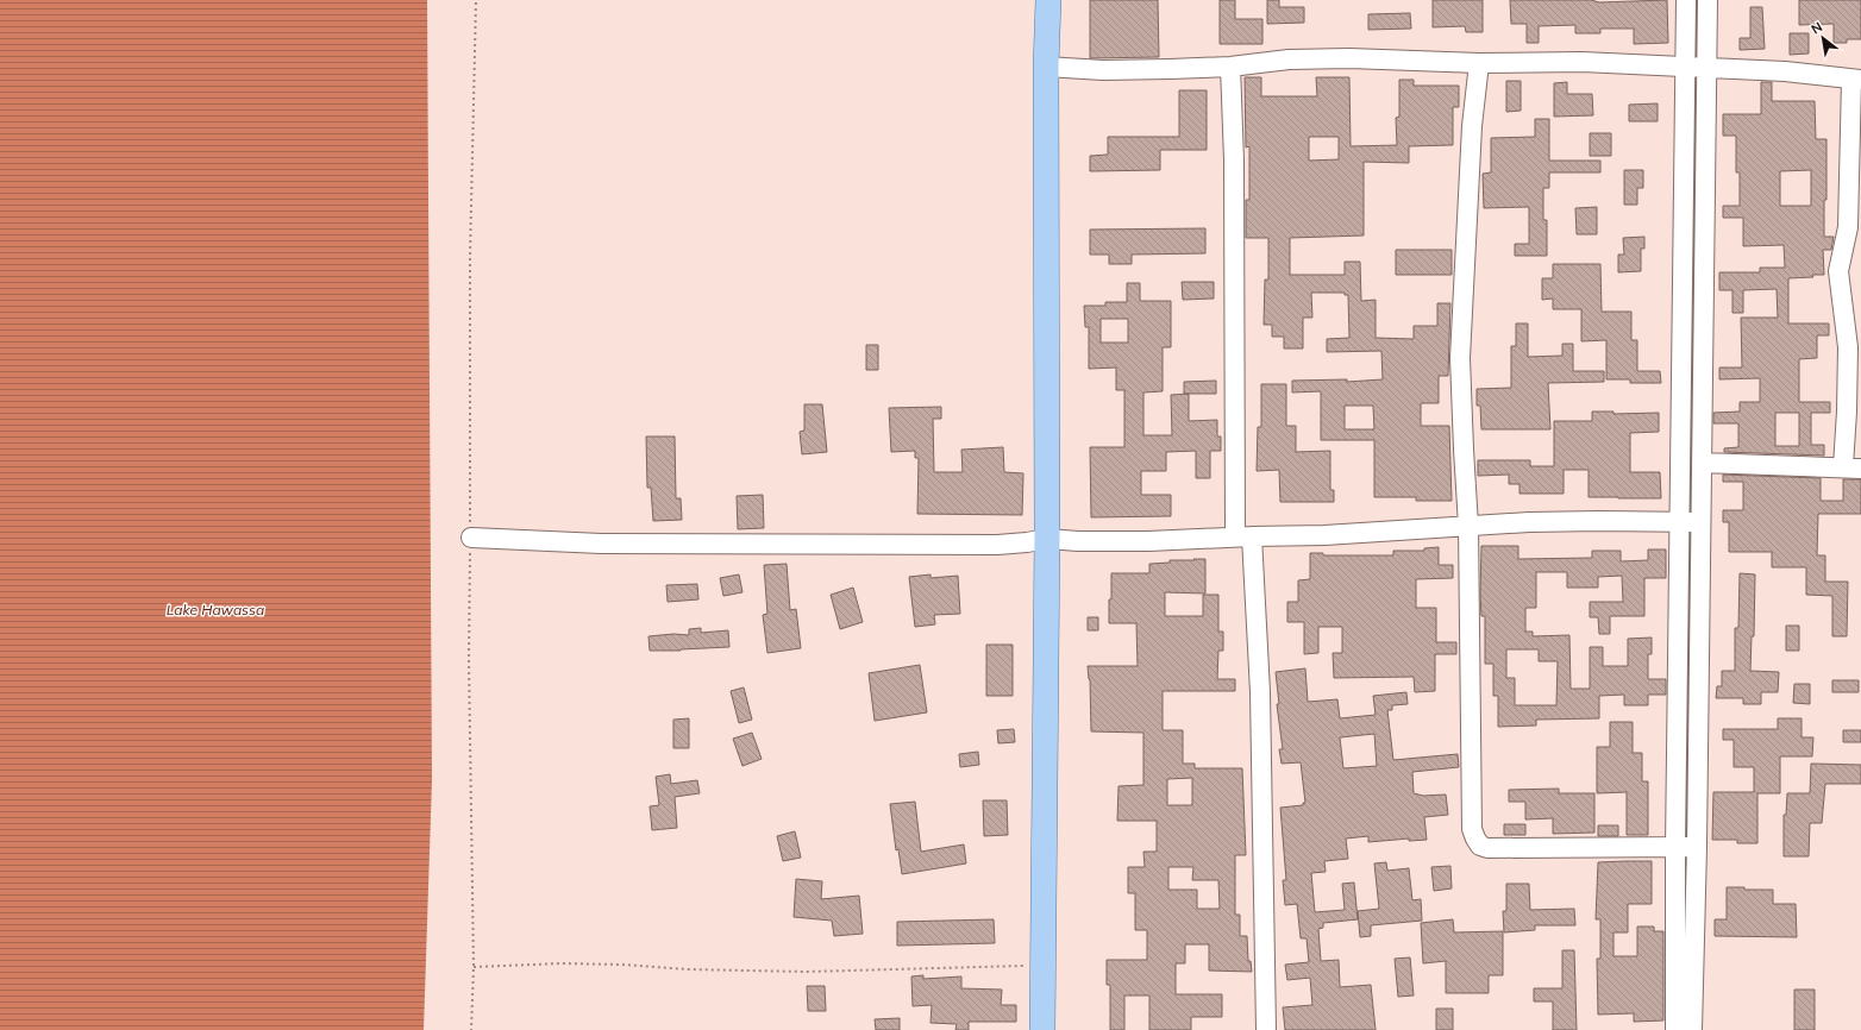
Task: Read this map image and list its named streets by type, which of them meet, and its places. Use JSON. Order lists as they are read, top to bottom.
{
  "water": ["Lake Hawassa"],
  "north": "top left"
}
